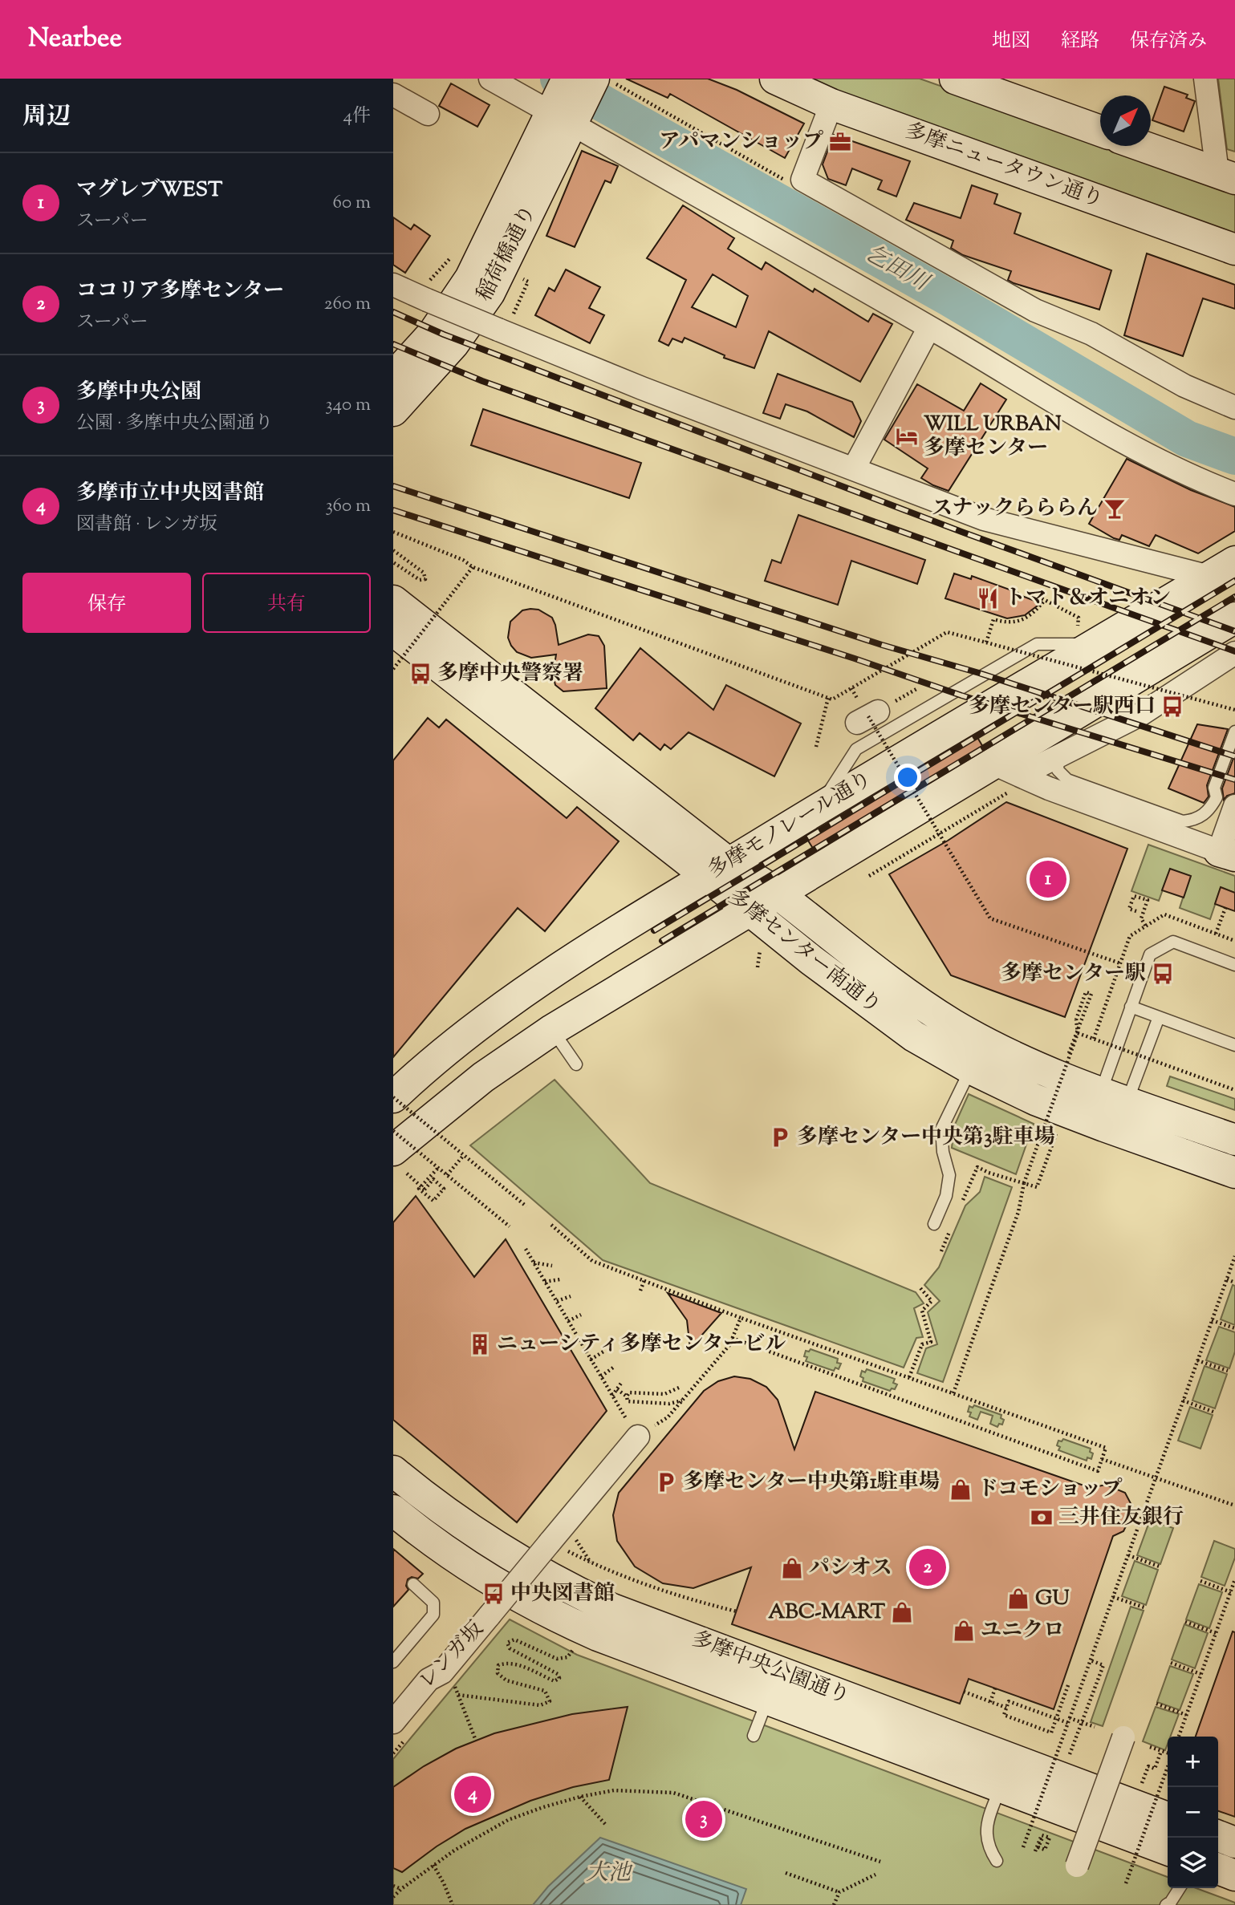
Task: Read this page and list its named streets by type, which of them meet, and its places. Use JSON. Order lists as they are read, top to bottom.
{
  "streets": {
    "street": [
      "多摩ニュータウン通り",
      "稲荷橋通り",
      "多摩モノレール通り",
      "多摩センター南通り",
      "レンガ坂",
      "多摩中央公園通り"
    ]
  },
  "crossings": [
    ["多摩モノレール通り", "多摩センター南通り"]
  ],
  "water": ["乞田川", "大池"],
  "places": {
    "office": ["アパマンショップ"],
    "hotel": ["WILL URBAN 多摩センター"],
    "bar": ["スナックらららん"],
    "restaurant": ["トマト＆オニオン"],
    "bus stop": [
      "多摩中央警察署",
      "多摩センター駅西口",
      "多摩センター駅",
      "中央図書館"
    ],
    "parking": ["多摩センター中央第3駐車場", "多摩センター中央第1駐車場"],
    "building": ["ニューシティ多摩センタービル"],
    "shop": [
      "ドコモショップ",
      "パシオス",
      "GU",
      "ABC-MART",
      "ユニクロ"
    ],
    "bank": ["三井住友銀行"]
  },
  "north": "top right",
  "page": {
    "header": "Nearbee",
    "nav": ["地図", "経路", "保存済み"],
    "heading": ["周辺", "4件"],
    "list": [
      {
        "mark": "1",
        "name": "マグレブWEST",
        "note": "スーパー",
        "value": "60 m"
      },
      {
        "mark": "2",
        "name": "ココリア多摩センター",
        "note": "スーパー",
        "value": "260 m"
      },
      {
        "mark": "3",
        "name": "多摩中央公園",
        "note": "公園 · 多摩中央公園通り",
        "value": "340 m"
      },
      {
        "mark": "4",
        "name": "多摩市立中央図書館",
        "note": "図書館 · レンガ坂",
        "value": "360 m"
      }
    ],
    "buttons": ["保存", "共有"],
    "pins": [
      "1",
      "2",
      "4",
      "3"
    ],
    "map_buttons": ["+", "−"]
  }
}
